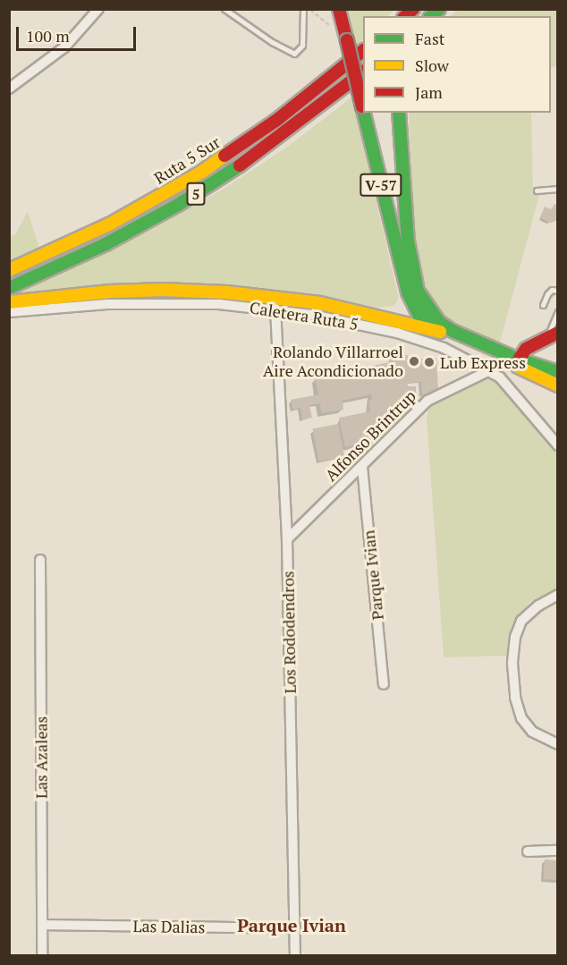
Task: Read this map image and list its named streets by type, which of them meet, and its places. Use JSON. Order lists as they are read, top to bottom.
{
  "streets": {
    "main road": ["Ruta 5 Sur", "V-57", "5"],
    "street": [
      "Caletera Ruta 5",
      "Alfonso Brintrup",
      "Parque Ivian",
      "Los Rododendros",
      "Las Azaleas",
      "Las Dalias"
    ]
  },
  "crossings": [
    ["Caletera Ruta 5", "Alfonso Brintrup"],
    ["Caletera Ruta 5", "Los Rododendros"],
    ["Alfonso Brintrup", "Parque Ivian"],
    ["Alfonso Brintrup", "Los Rododendros"],
    ["Los Rododendros", "Las Dalias"],
    ["Las Azaleas", "Las Dalias"]
  ],
  "districts": ["Parque Ivian"],
  "places": ["Rolando Villarroel Aire Acondicionado", "Lub Express"],
  "legend": ["Fast", "Slow", "Jam"],
  "scale_bar": "100 m"
}
